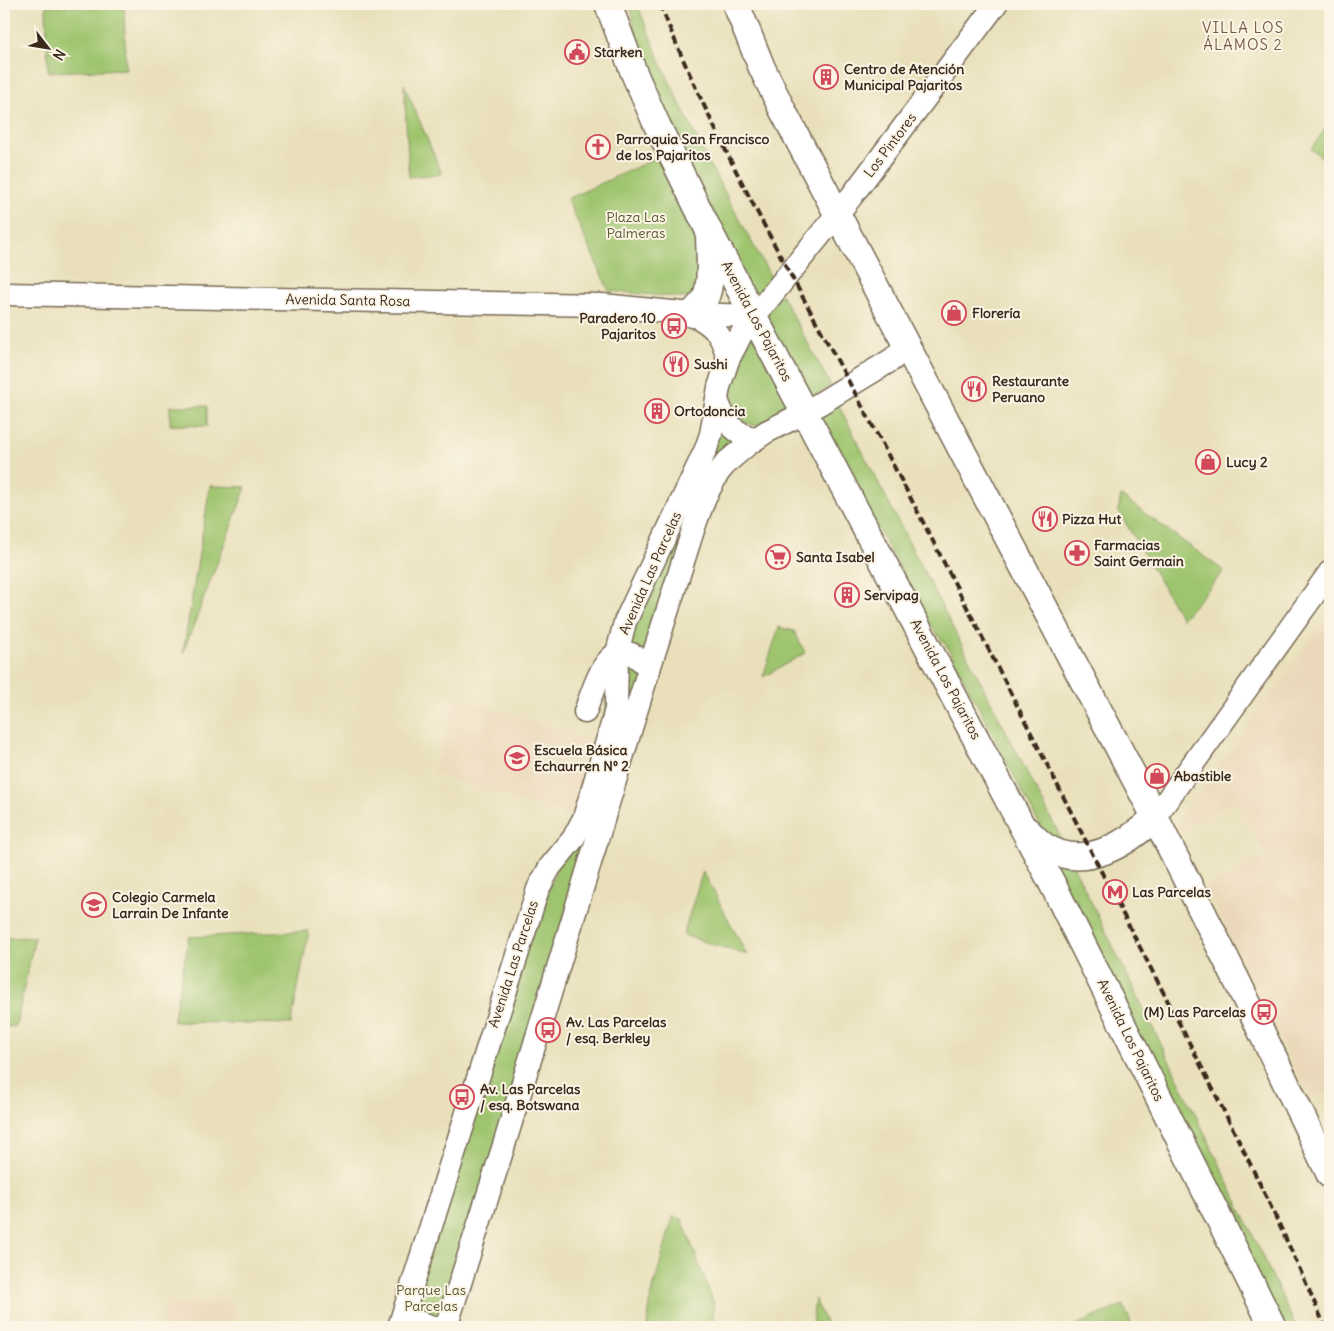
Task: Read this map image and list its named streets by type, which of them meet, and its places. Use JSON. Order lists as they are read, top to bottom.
{
  "streets": {
    "main road": ["Avenida Los Pajaritos"],
    "street": ["Los Pintores", "Avenida Santa Rosa", "Avenida Las Parcelas"]
  },
  "crossings": [
    ["Los Pintores", "Avenida Las Parcelas"],
    ["Avenida Santa Rosa", "Avenida Los Pajaritos"],
    ["Avenida Santa Rosa", "Avenida Las Parcelas"],
    ["Avenida Los Pajaritos", "Avenida Las Parcelas"]
  ],
  "districts": ["VILLA LOS ÁLAMOS 2"],
  "parks": ["Plaza Las Palmeras", "Parque Las Parcelas"],
  "places": {
    "public building": ["Starken"],
    "building": ["Centro de Atención Municipal Pajaritos", "Ortodoncia", "Servipag"],
    "church": ["Parroquia San Francisco de los Pajaritos"],
    "shop": ["Florería", "Lucy 2", "Abastible"],
    "bus stop": [
      "Paradero 10 Pajaritos",
      "(M) Las Parcelas",
      "Av. Las Parcelas / esq. Berkley",
      "Av. Las Parcelas / esq. Botswana"
    ],
    "restaurant": ["Sushi", "Restaurante Peruano", "Pizza Hut"],
    "pharmacy": ["Farmacias Saint Germain"],
    "supermarket": ["Santa Isabel"],
    "school or university": ["Escuela Básica Echaurren Nº 2", "Colegio Carmela Larrain De Infante"],
    "metro station": ["Las Parcelas"]
  },
  "north": "bottom right"
}
